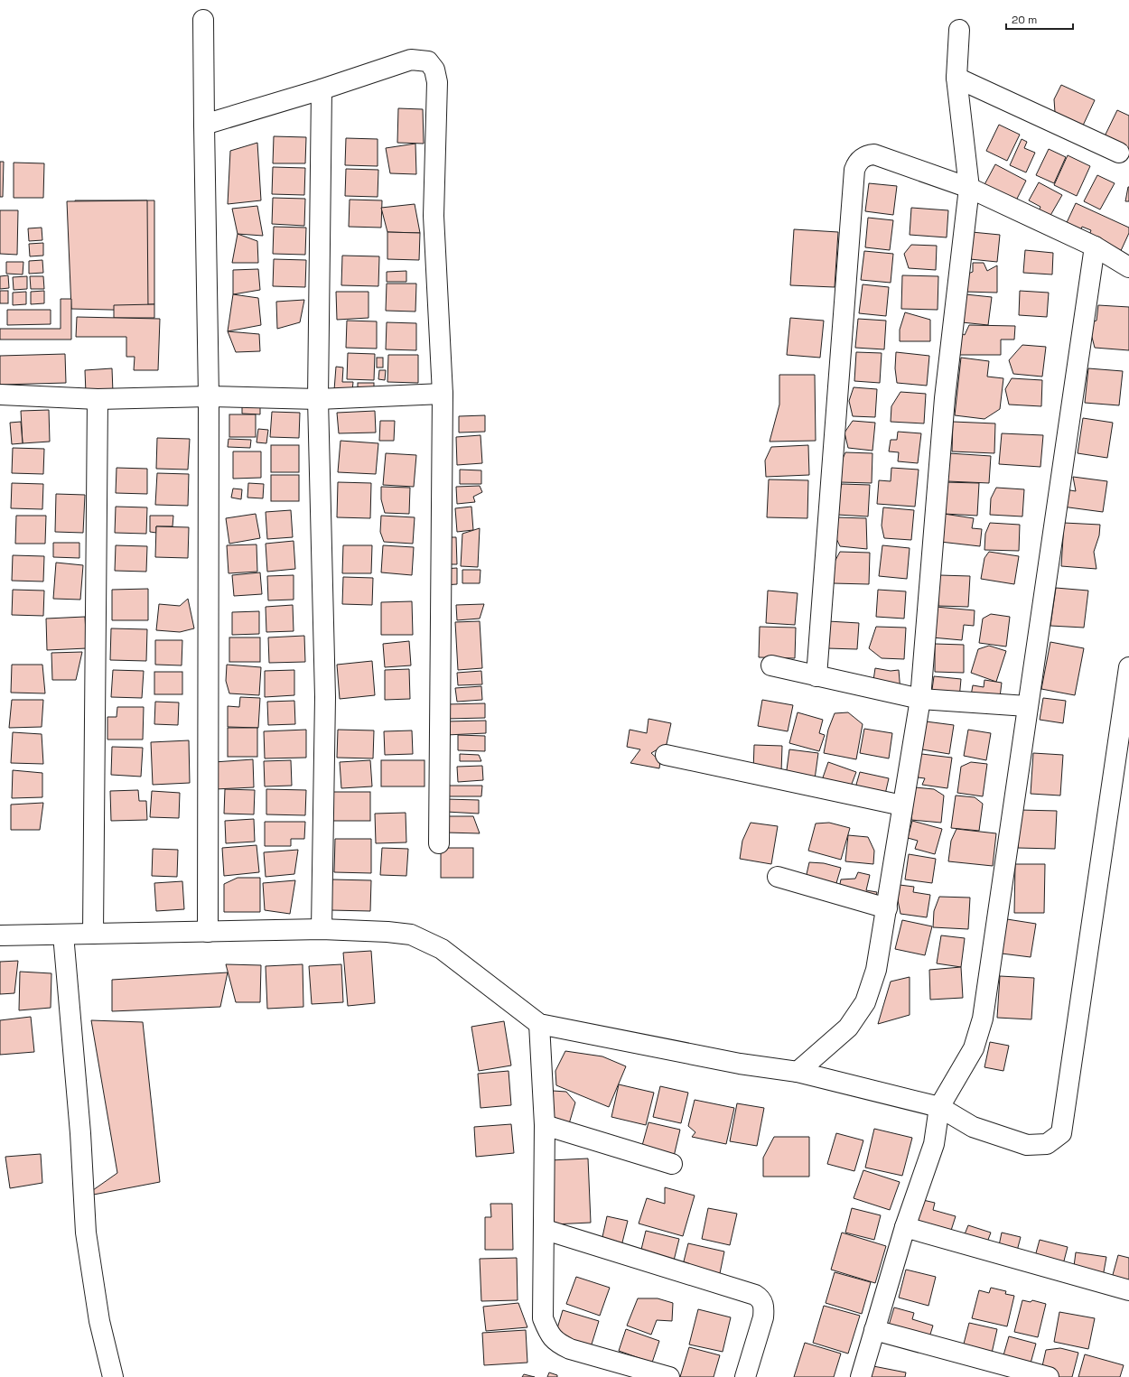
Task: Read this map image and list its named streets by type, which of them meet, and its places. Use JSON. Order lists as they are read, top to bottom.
{
  "scale_bar": "20 m"
}
